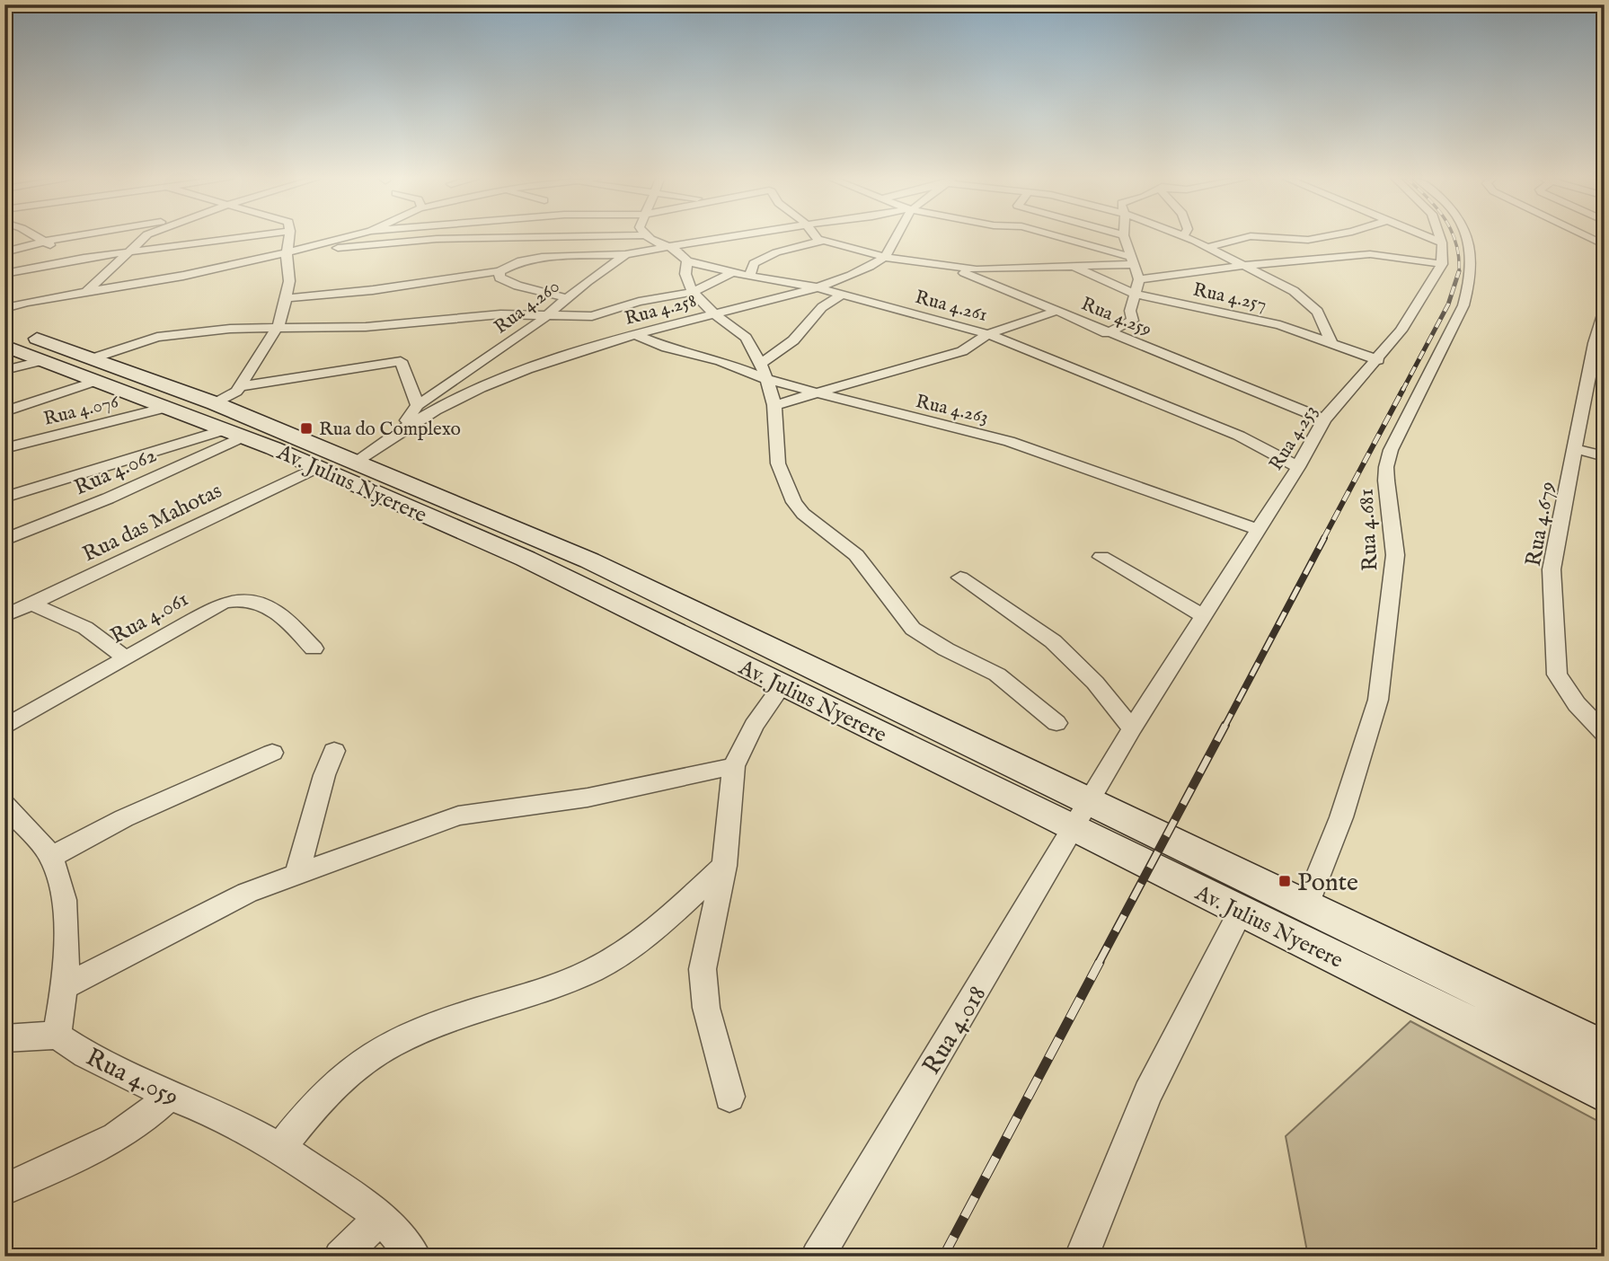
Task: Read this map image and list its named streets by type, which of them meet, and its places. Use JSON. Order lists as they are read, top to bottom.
{
  "streets": {
    "main road": ["Av. Julius Nyerere"],
    "street": [
      "Rua 4.257",
      "Rua 4.261",
      "Rua 4.260",
      "Rua 4.258",
      "Rua 4.259",
      "Rua 4.263",
      "Rua 4.076",
      "Rua 4.253",
      "Rua 4.062",
      "Rua das Mahotas",
      "Rua 4.679",
      "Rua 4.681",
      "Rua 4.061",
      "Rua 4.018",
      "Rua 4.059"
    ]
  },
  "crossings": [
    ["Rua 4.257", "Rua 4.253"],
    ["Rua 4.261", "Rua 4.260"],
    ["Rua 4.261", "Rua 4.258"],
    ["Rua 4.261", "Rua 4.253"],
    ["Rua 4.260", "Rua 4.258"],
    ["Rua 4.258", "Rua 4.259"],
    ["Rua 4.258", "Rua 4.263"],
    ["Rua 4.258", "Av. Julius Nyerere"],
    ["Rua 4.259", "Rua 4.253"],
    ["Rua 4.263", "Rua 4.253"],
    ["Rua 4.076", "Av. Julius Nyerere"],
    ["Rua 4.253", "Av. Julius Nyerere"],
    ["Rua 4.253", "Rua 4.018"],
    ["Rua 4.062", "Av. Julius Nyerere"],
    ["Av. Julius Nyerere", "Rua das Mahotas"],
    ["Av. Julius Nyerere", "Rua 4.681"],
    ["Av. Julius Nyerere", "Rua 4.018"]
  ],
  "places": {
    "transit": ["Rua do Complexo", "Ponte"]
  }
}
